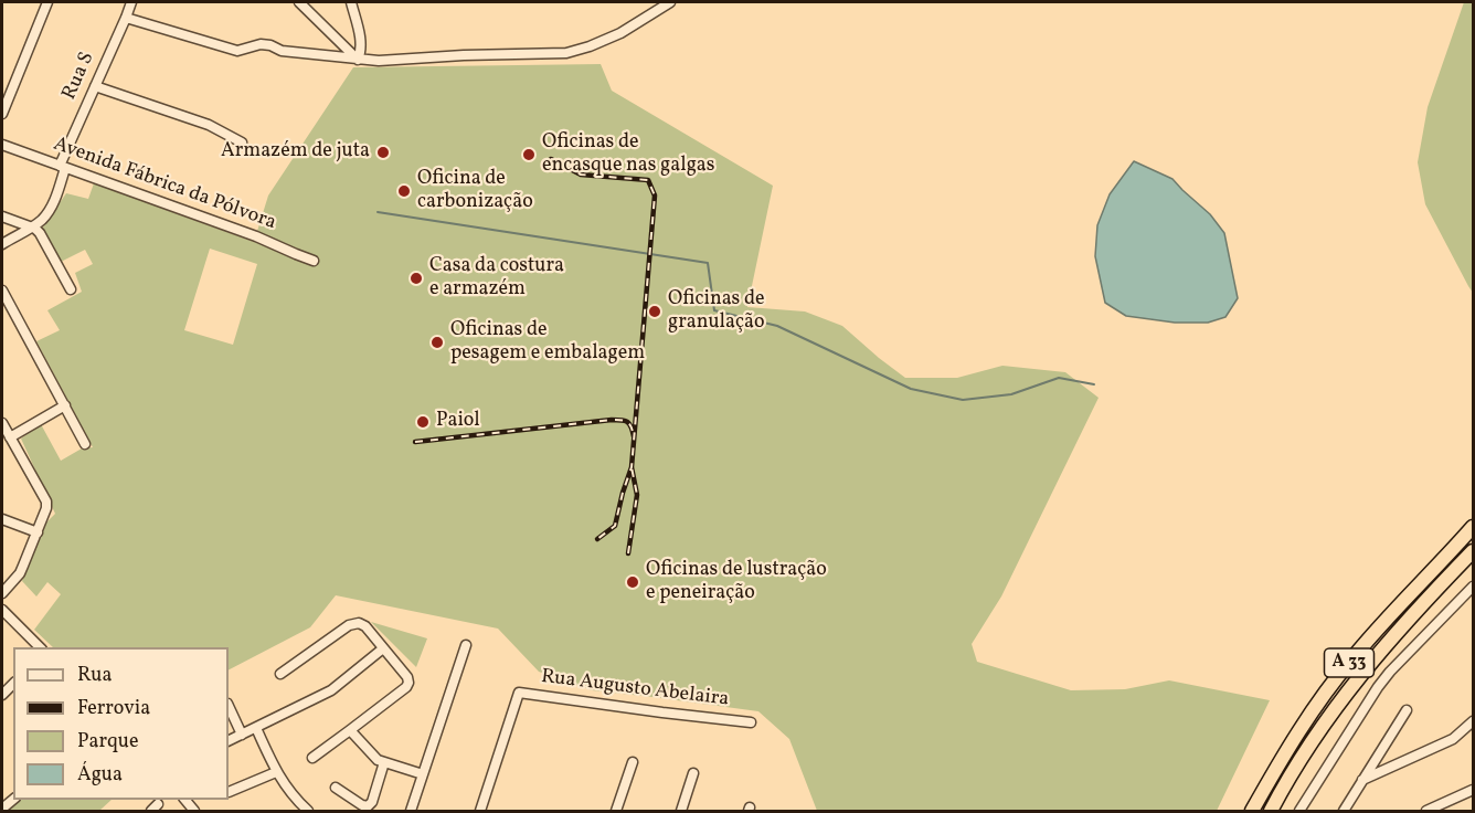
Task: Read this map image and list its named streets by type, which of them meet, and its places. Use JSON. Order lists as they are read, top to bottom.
{
  "streets": {
    "highway": ["A 33"],
    "street": ["Rua S", "Avenida Fábrica da Pólvora", "Rua Augusto Abelaira"]
  },
  "crossings": [
    ["Rua S", "Avenida Fábrica da Pólvora"]
  ],
  "places": [
    "Armazém de juta",
    "Oficinas de encasque nas galgas",
    "Oficina de carbonização",
    "Casa da costura e armazém",
    "Oficinas de granulação",
    "Oficinas de pesagem e embalagem",
    "Paiol",
    "Oficinas de lustração e peneiração"
  ],
  "legend": [
    "Rua",
    "Ferrovia",
    "Parque",
    "Água"
  ]
}
